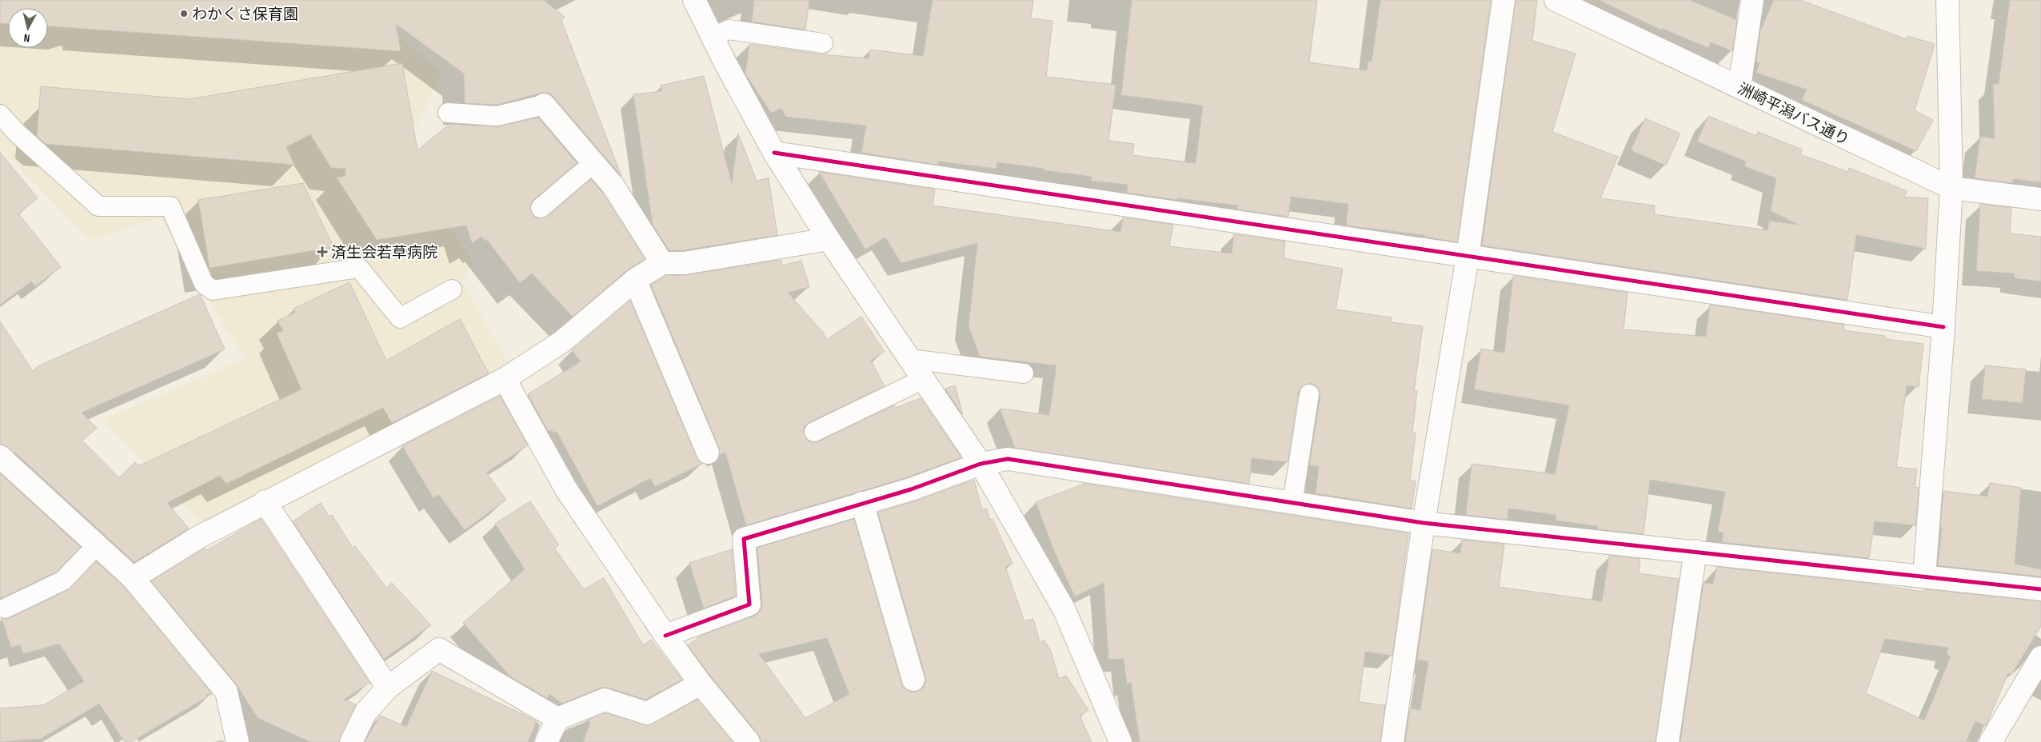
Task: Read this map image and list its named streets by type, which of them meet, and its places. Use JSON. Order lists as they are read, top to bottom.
{
  "streets": {
    "street": ["洲崎平潟バス通り"]
  },
  "places": {
    "other": ["わかくさ保育園"],
    "health": ["済生会若草病院"]
  },
  "north": "bottom"
}
